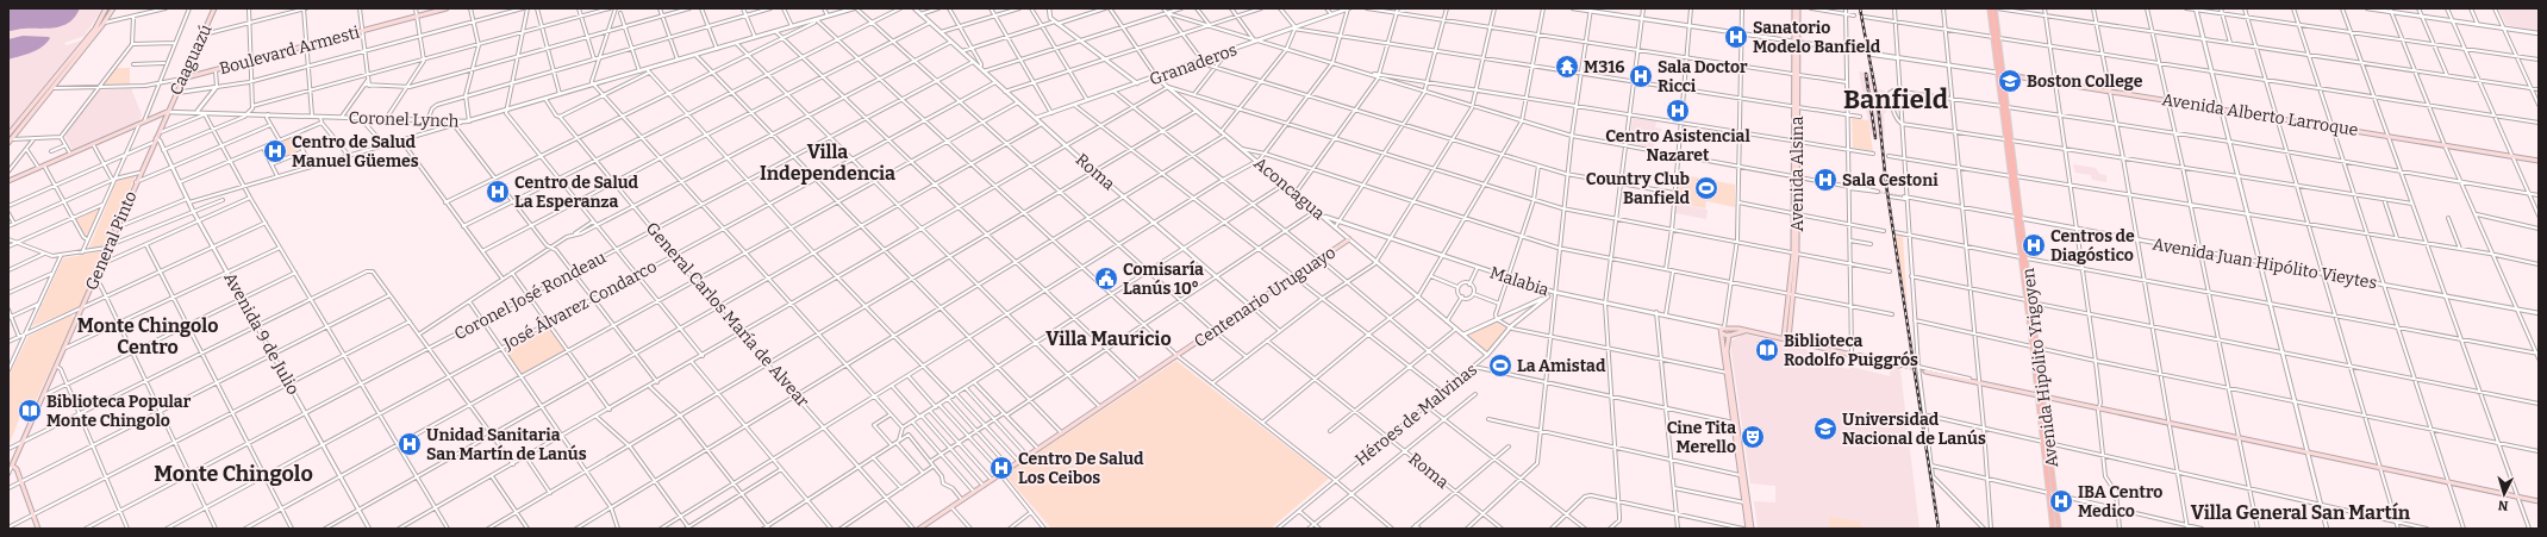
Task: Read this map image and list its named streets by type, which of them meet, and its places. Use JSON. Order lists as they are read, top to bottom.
{
  "streets": {
    "main road": [
      "Boulevard Armesti",
      "Caaguazú",
      "Avenida Alberto Larroque",
      "Coronel Lynch",
      "Avenida Alsina",
      "General Pinto",
      "Malabia",
      "Centenario Uruguayo",
      "Avenida Hipólito Yrigoyen"
    ],
    "street": [
      "Granaderos",
      "Roma",
      "Aconcagua",
      "Avenida Juan Hipólito Vieytes",
      "Coronel José Rondeau",
      "José Álvarez Condarco",
      "General Carlos María de Alvear",
      "Avenida 9 de Julio",
      "Héroes de Malvinas"
    ]
  },
  "crossings": [
    ["Boulevard Armesti", "Caaguazú"],
    ["Caaguazú", "Coronel Lynch"],
    ["Caaguazú", "General Pinto"],
    ["Granaderos", "Roma"],
    ["Granaderos", "Aconcagua"],
    ["Avenida Alberto Larroque", "Avenida Hipólito Yrigoyen"],
    ["Coronel Lynch", "General Pinto"],
    ["Coronel Lynch", "General Carlos María de Alvear"],
    ["Roma", "Coronel José Rondeau"],
    ["Roma", "Centenario Uruguayo"],
    ["Roma", "José Álvarez Condarco"],
    ["Roma", "Héroes de Malvinas"],
    ["Avenida Alsina", "Malabia"],
    ["Aconcagua", "Malabia"],
    ["Aconcagua", "Centenario Uruguayo"],
    ["Aconcagua", "Héroes de Malvinas"],
    ["General Pinto", "Avenida 9 de Julio"],
    ["Avenida Juan Hipólito Vieytes", "Avenida Hipólito Yrigoyen"],
    ["Malabia", "Héroes de Malvinas"],
    ["Coronel José Rondeau", "General Carlos María de Alvear"],
    ["Coronel José Rondeau", "Avenida 9 de Julio"],
    ["José Álvarez Condarco", "General Carlos María de Alvear"],
    ["José Álvarez Condarco", "Avenida 9 de Julio"]
  ],
  "districts": [
    "Banfield",
    "Villa Independencia",
    "Monte Chingolo Centro",
    "Villa Mauricio",
    "Monte Chingolo",
    "Villa General San Martín"
  ],
  "places": {
    "hospital": [
      "Sanatorio Modelo Banfield",
      "Sala Doctor Ricci",
      "Centro Asistencial Nazaret",
      "Centro de Salud Manuel Güemes",
      "Sala Cestoni",
      "Centro de Salud La Esperanza",
      "Centros de Diagóstico",
      "Unidad Sanitaria San Martín de Lanús",
      "Centro De Salud Los Ceibos",
      "IBA Centro Medico"
    ],
    "temple": ["M316"],
    "school or university": ["Boston College", "Universidad Nacional de Lanús"],
    "sports": ["Country Club Banfield", "La Amistad"],
    "public building": ["Comisaría Lanús 10°"],
    "library": ["Biblioteca Rodolfo Puiggrós", "Biblioteca Popular Monte Chingolo"],
    "theatre": ["Cine Tita Merello"]
  },
  "north": "bottom"
}
